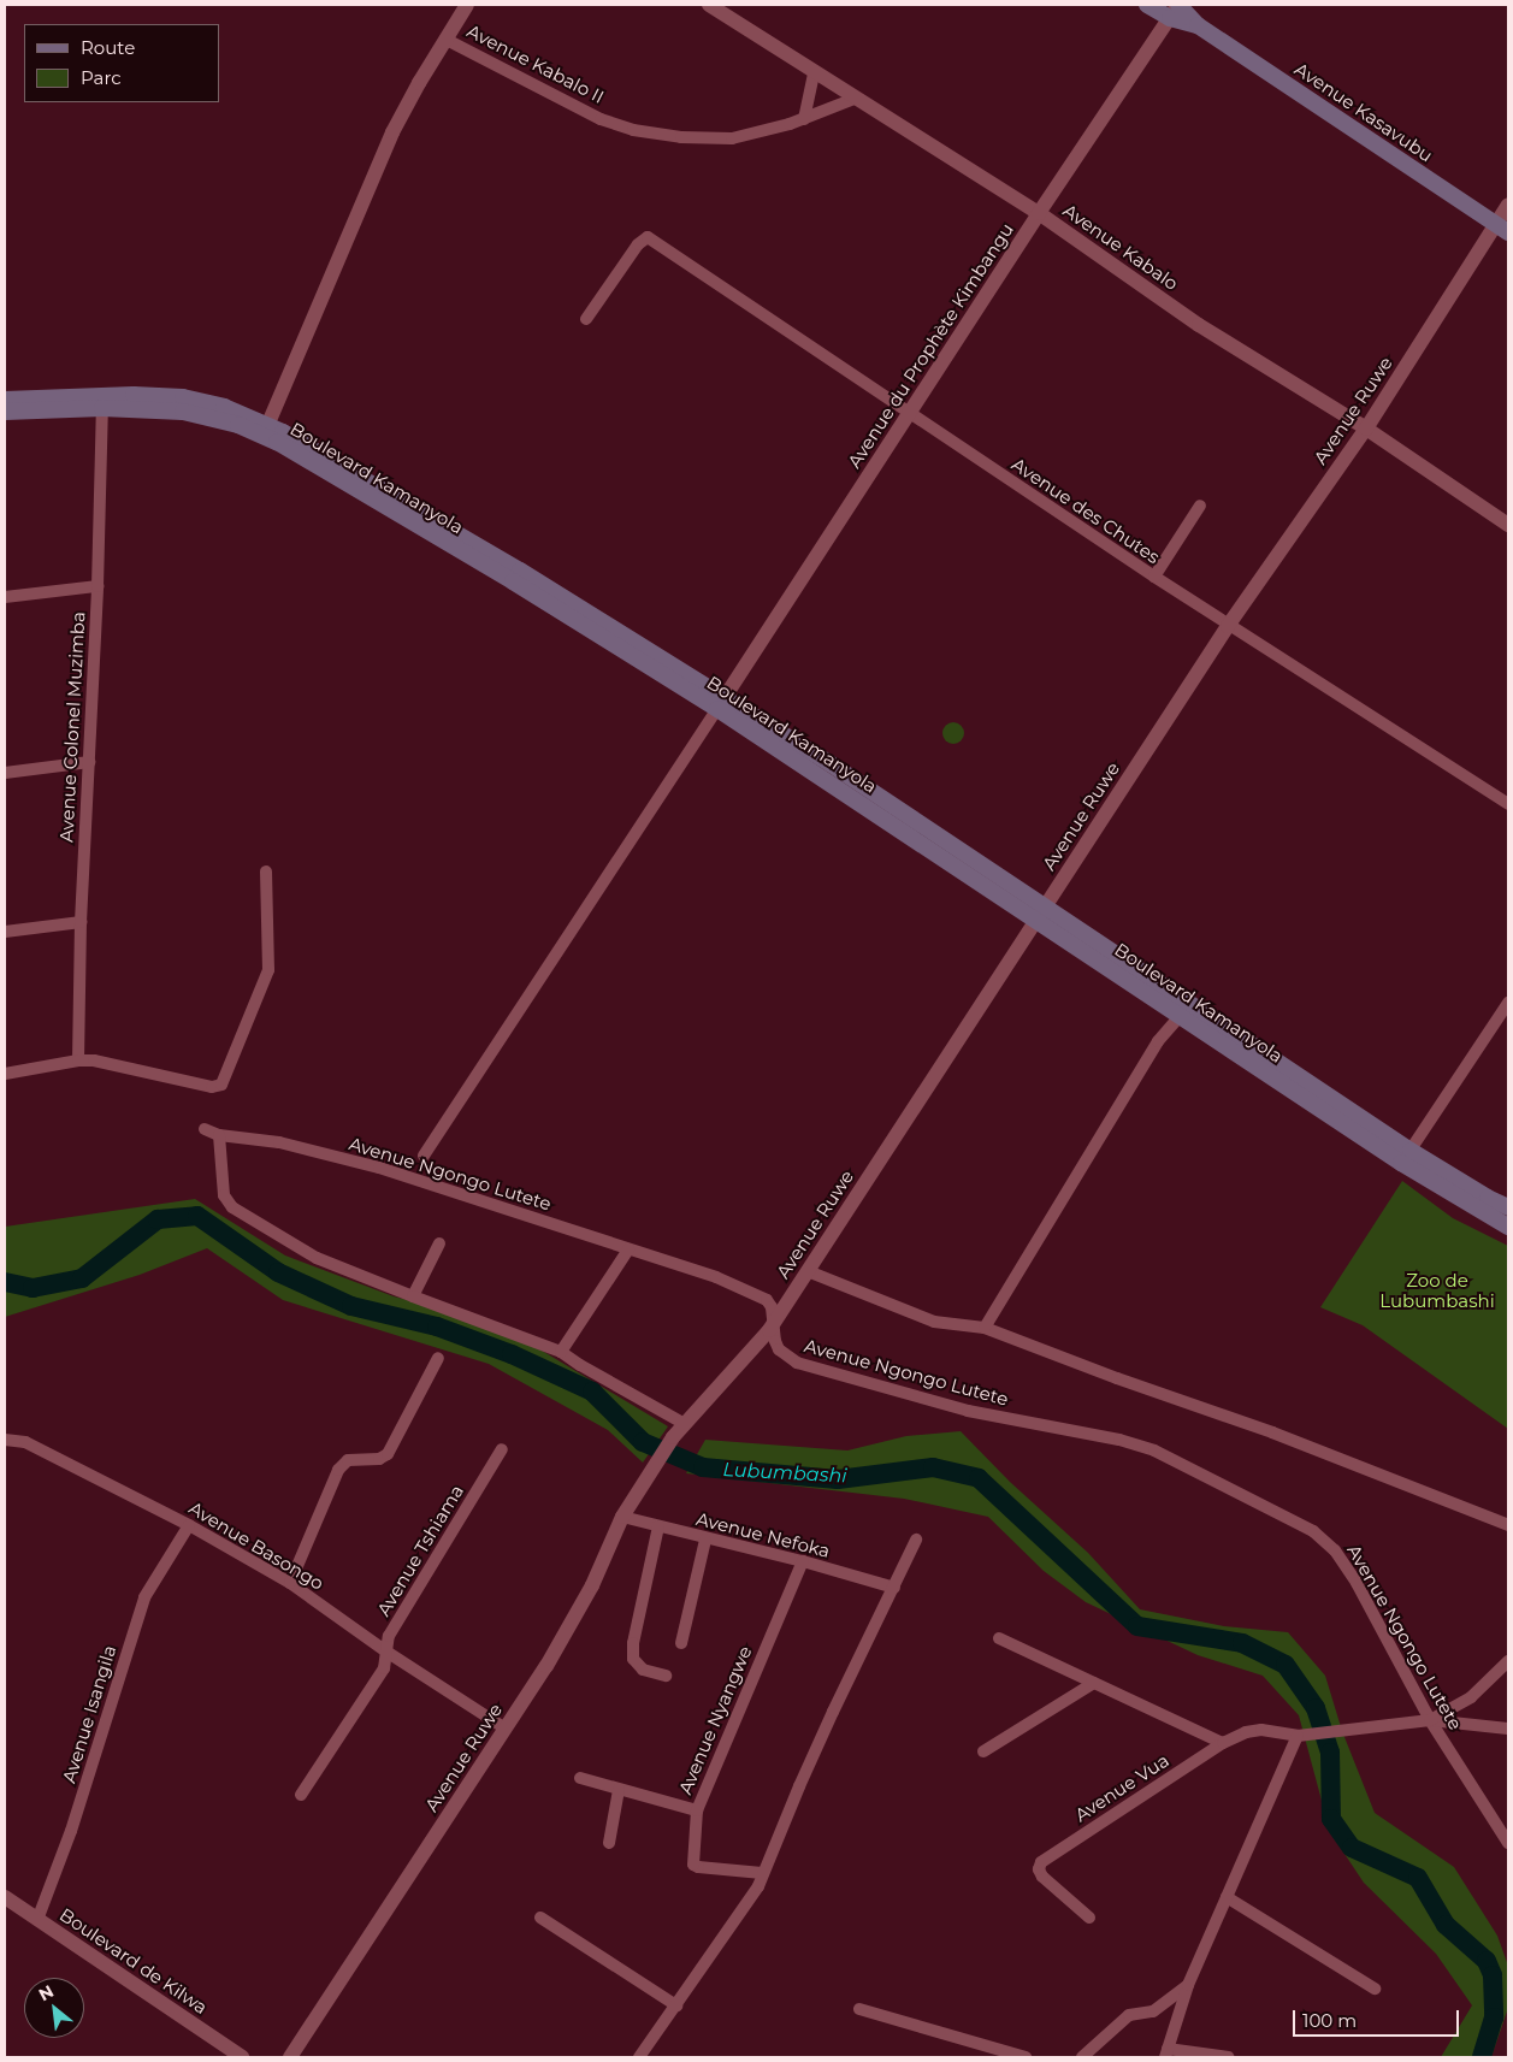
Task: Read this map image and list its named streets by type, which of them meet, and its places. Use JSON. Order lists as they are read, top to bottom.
{
  "streets": {
    "main road": ["Avenue Kasavubu", "Boulevard Kamanyola"],
    "street": [
      "Avenue Kabalo II",
      "Avenue Kabalo",
      "Avenue du Prophète Kimbangu",
      "Avenue Ruwe",
      "Avenue des Chutes",
      "Avenue Colonel Muzimba",
      "Avenue Ngongo Lutete",
      "Avenue Nefoka",
      "Avenue Basongo",
      "Avenue Tshiama",
      "Avenue Isangila",
      "Avenue Nyangwe",
      "Avenue Vua",
      "Boulevard de Kilwa"
    ]
  },
  "crossings": [
    ["Avenue Kabalo II", "Avenue Kabalo"],
    ["Avenue Kabalo II", "Boulevard Kamanyola"],
    ["Avenue Kasavubu", "Avenue du Prophète Kimbangu"],
    ["Avenue Kasavubu", "Avenue Ruwe"],
    ["Avenue Kabalo", "Avenue du Prophète Kimbangu"],
    ["Avenue Kabalo", "Avenue Ruwe"],
    ["Avenue du Prophète Kimbangu", "Boulevard Kamanyola"],
    ["Avenue du Prophète Kimbangu", "Avenue des Chutes"],
    ["Avenue Ruwe", "Boulevard Kamanyola"],
    ["Avenue Ruwe", "Avenue des Chutes"],
    ["Avenue Ruwe", "Avenue Ngongo Lutete"],
    ["Avenue Ruwe", "Avenue Nefoka"],
    ["Avenue Ruwe", "Avenue Basongo"],
    ["Boulevard Kamanyola", "Avenue Colonel Muzimba"],
    ["Avenue Ngongo Lutete", "Avenue Vua"],
    ["Avenue Nefoka", "Avenue Nyangwe"],
    ["Avenue Basongo", "Avenue Tshiama"],
    ["Avenue Basongo", "Avenue Isangila"],
    ["Avenue Isangila", "Boulevard de Kilwa"]
  ],
  "water": ["Lubumbashi"],
  "parks": ["Zoo de Lubumbashi"],
  "legend": ["Route", "Parc"],
  "scale_bar": "100 m",
  "north": "top left"
}
